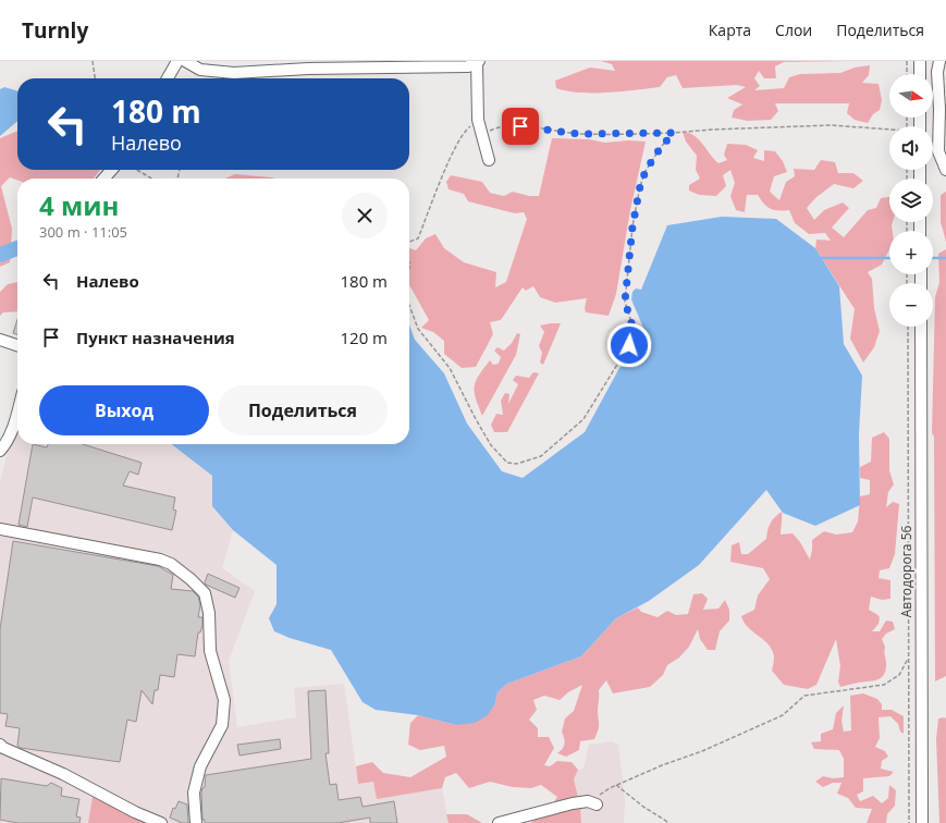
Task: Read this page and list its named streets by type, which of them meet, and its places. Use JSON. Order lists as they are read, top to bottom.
{
  "streets": {
    "street": ["Автодорога 56"]
  },
  "north": "right",
  "page": {
    "header": "Turnly",
    "nav": ["Карта", "Слои", "Поделиться"],
    "map_buttons": ["+", "−"],
    "turn": ["180 m", "Налево"],
    "heading": ["4 мин", "300 m · 11:05"],
    "list": [
      {
        "name": "Налево",
        "value": "180 m"
      },
      {
        "name": "Пункт назначения",
        "value": "120 m"
      }
    ],
    "buttons": ["Выход", "Поделиться"]
  }
}
